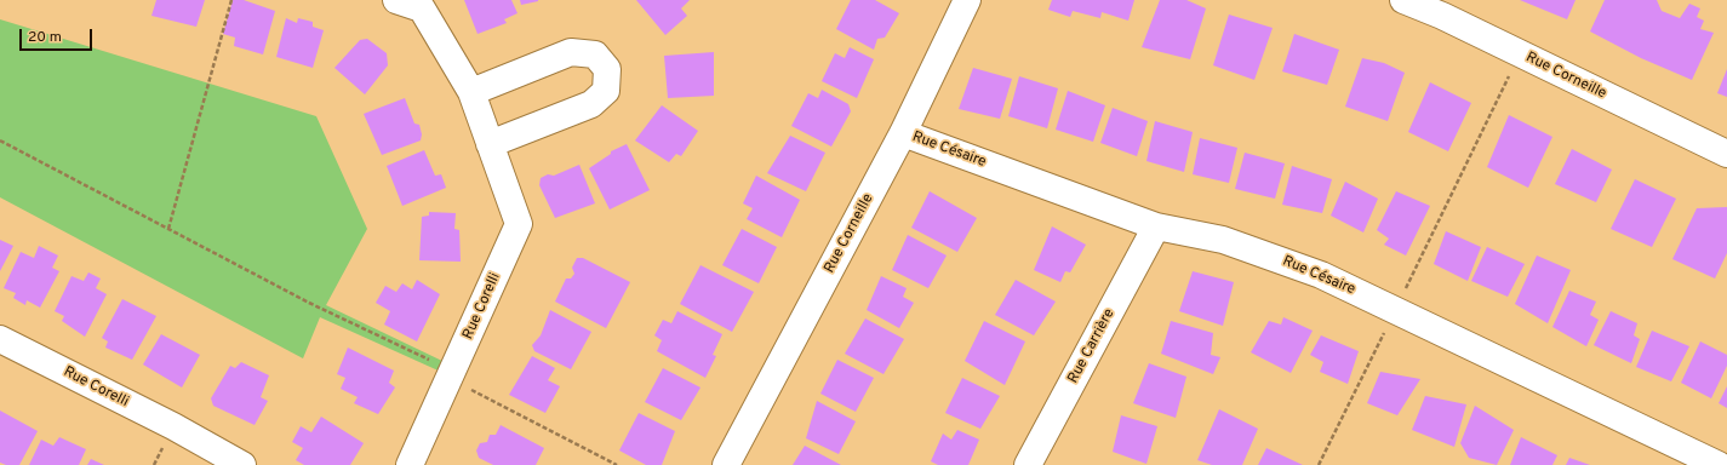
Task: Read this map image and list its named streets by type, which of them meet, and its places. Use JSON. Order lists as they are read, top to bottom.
{
  "streets": {
    "street": [
      "Rue Corneille",
      "Rue Césaire",
      "Rue Corelli",
      "Rue Carrière"
    ]
  },
  "crossings": [
    ["Rue Corneille", "Rue Césaire"],
    ["Rue Césaire", "Rue Carrière"]
  ],
  "scale_bar": "20 m"
}
